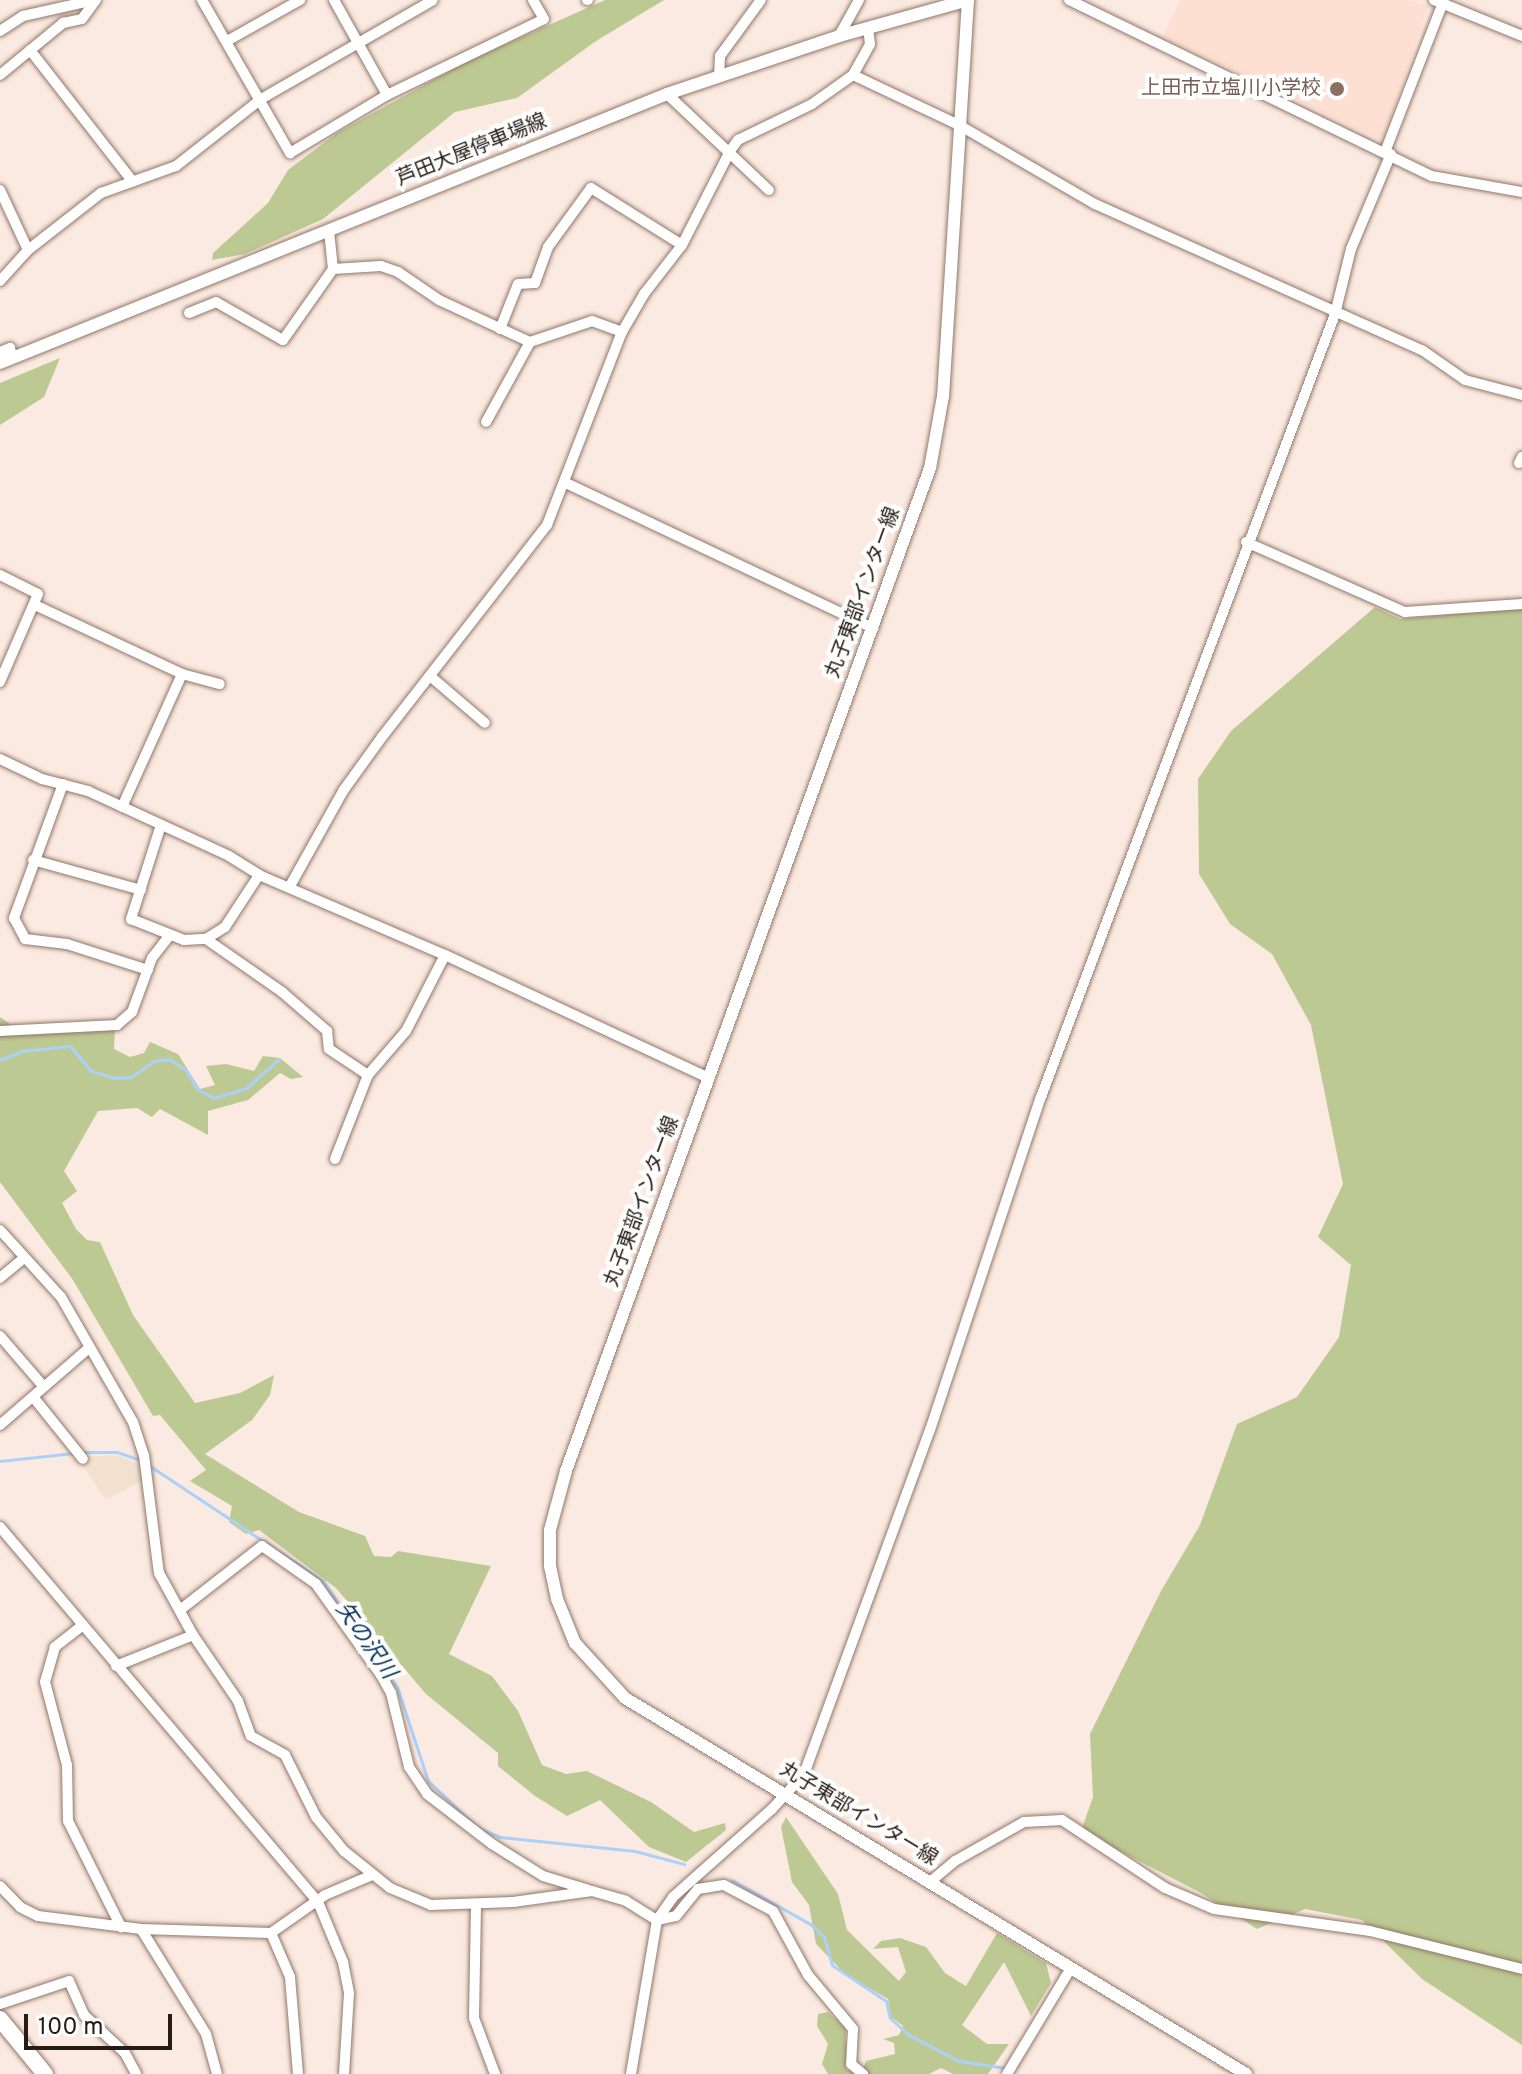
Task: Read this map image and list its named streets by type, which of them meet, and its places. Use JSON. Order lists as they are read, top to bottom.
{
  "streets": {
    "main road": ["芦田大屋停車場線", "丸子東部インター線"]
  },
  "crossings": [
    ["芦田大屋停車場線", "丸子東部インター線"]
  ],
  "water": ["矢の沢川"],
  "places": ["上田市立塩川小学校"],
  "scale_bar": "100 m"
}
